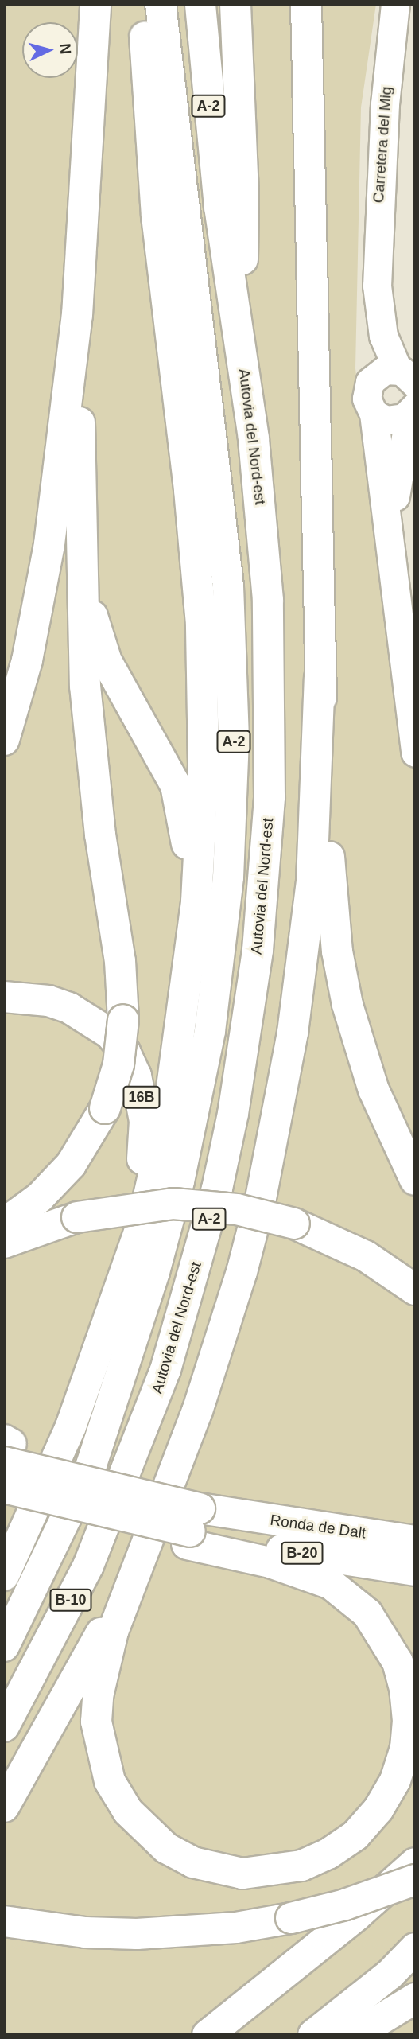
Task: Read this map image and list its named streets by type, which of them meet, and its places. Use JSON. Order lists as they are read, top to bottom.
{
  "streets": {
    "highway": [
      "A-2",
      "Autovia del Nord-est",
      "16B",
      "Ronda de Dalt",
      "B-20",
      "B-10"
    ],
    "street": ["Carretera del Mig"]
  },
  "crossings": [
    ["A-2", "B-10"],
    ["Ronda de Dalt", "B-20"]
  ],
  "north": "right"
}
